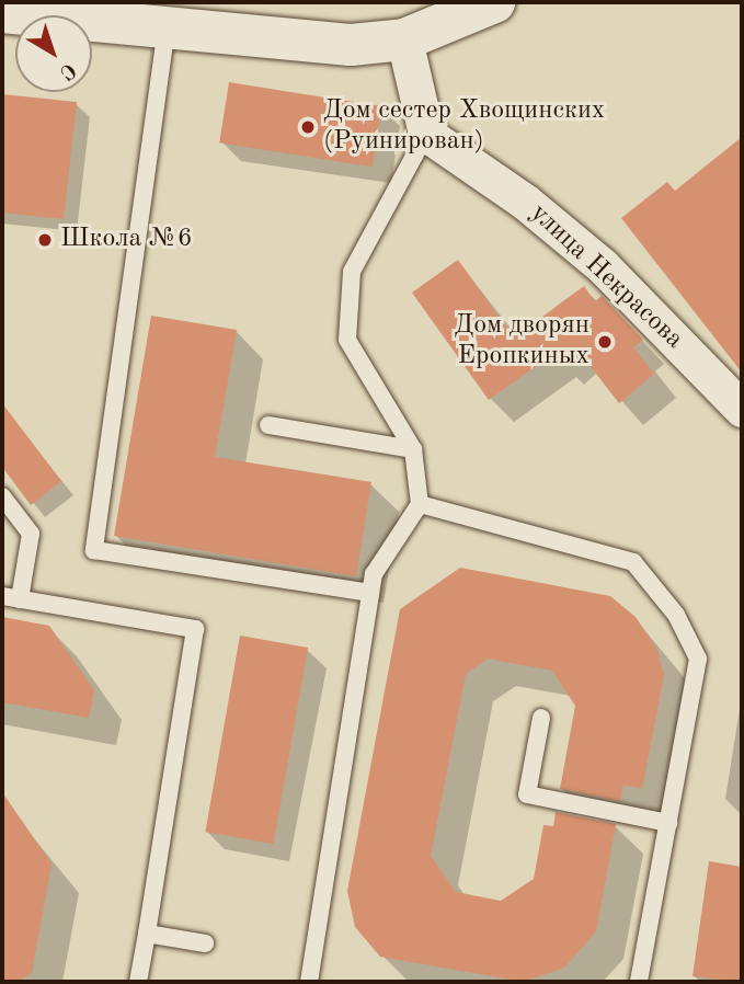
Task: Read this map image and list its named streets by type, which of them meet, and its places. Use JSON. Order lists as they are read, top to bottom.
{
  "streets": {
    "street": ["улица Некрасова"]
  },
  "places": ["Дом сестер Хвощинских (Руинирован)", "Школа №6", "Дом дворян Еропкиных"],
  "north": "bottom right"
}
